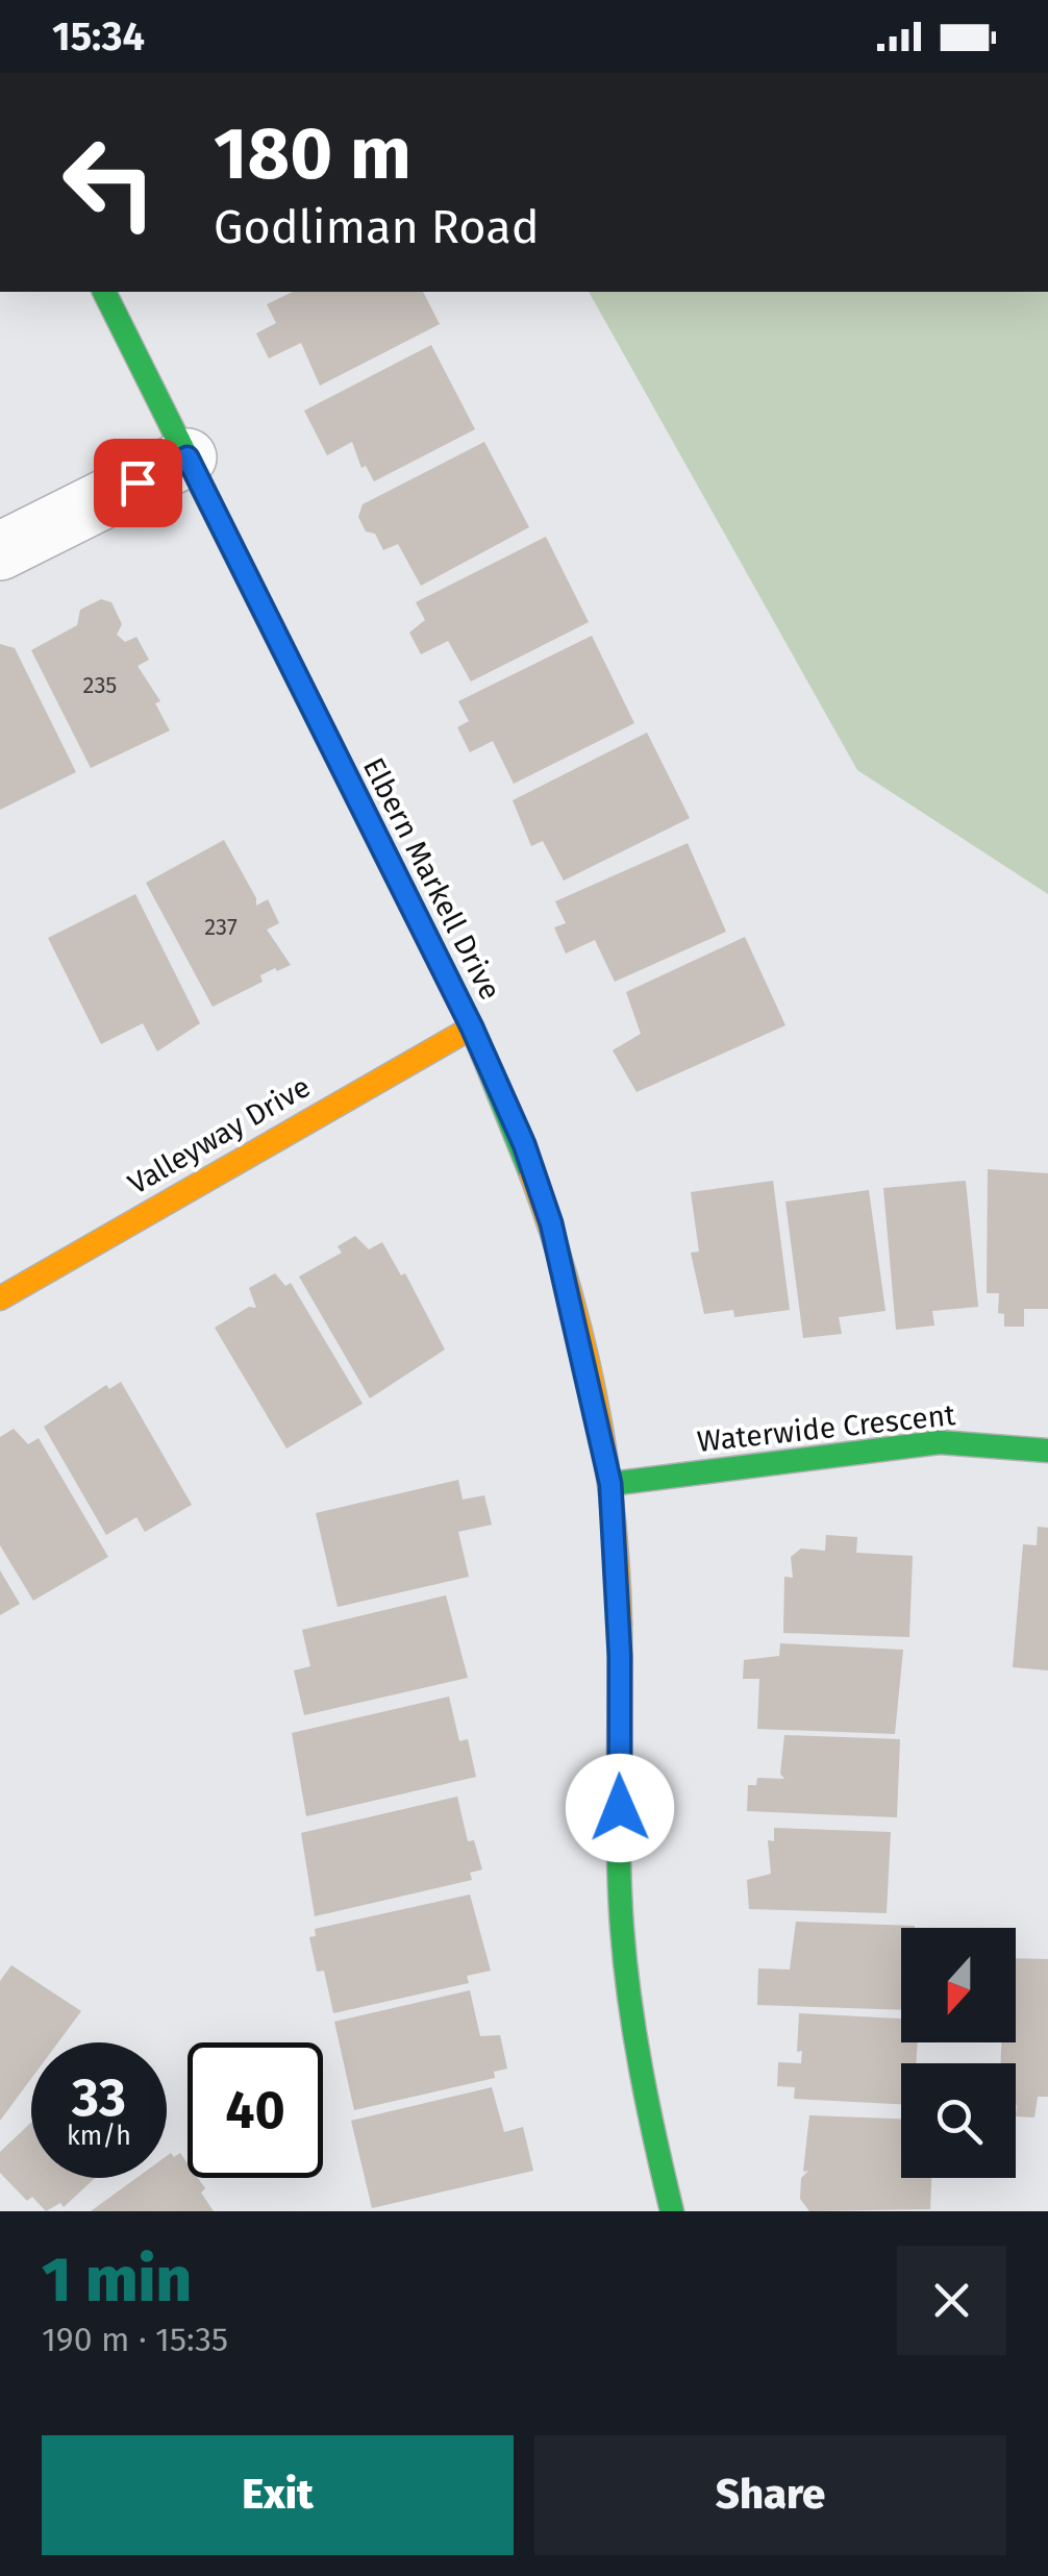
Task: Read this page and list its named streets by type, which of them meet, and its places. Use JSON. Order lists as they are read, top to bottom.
{
  "streets": {
    "street": ["Elbern Markell Drive", "Valleyway Drive", "Waterwide Crescent"]
  },
  "crossings": [
    ["Elbern Markell Drive", "Valleyway Drive"],
    ["Elbern Markell Drive", "Waterwide Crescent"]
  ],
  "house_numbers": ["235", "237"],
  "north": "bottom",
  "page": {
    "status": "15:34",
    "turn": ["180 m", "Godliman Road"],
    "speed": "33 km/h",
    "limit": "40",
    "heading": ["1 min", "190 m · 15:35"],
    "buttons": ["Exit", "Share"]
  }
}
